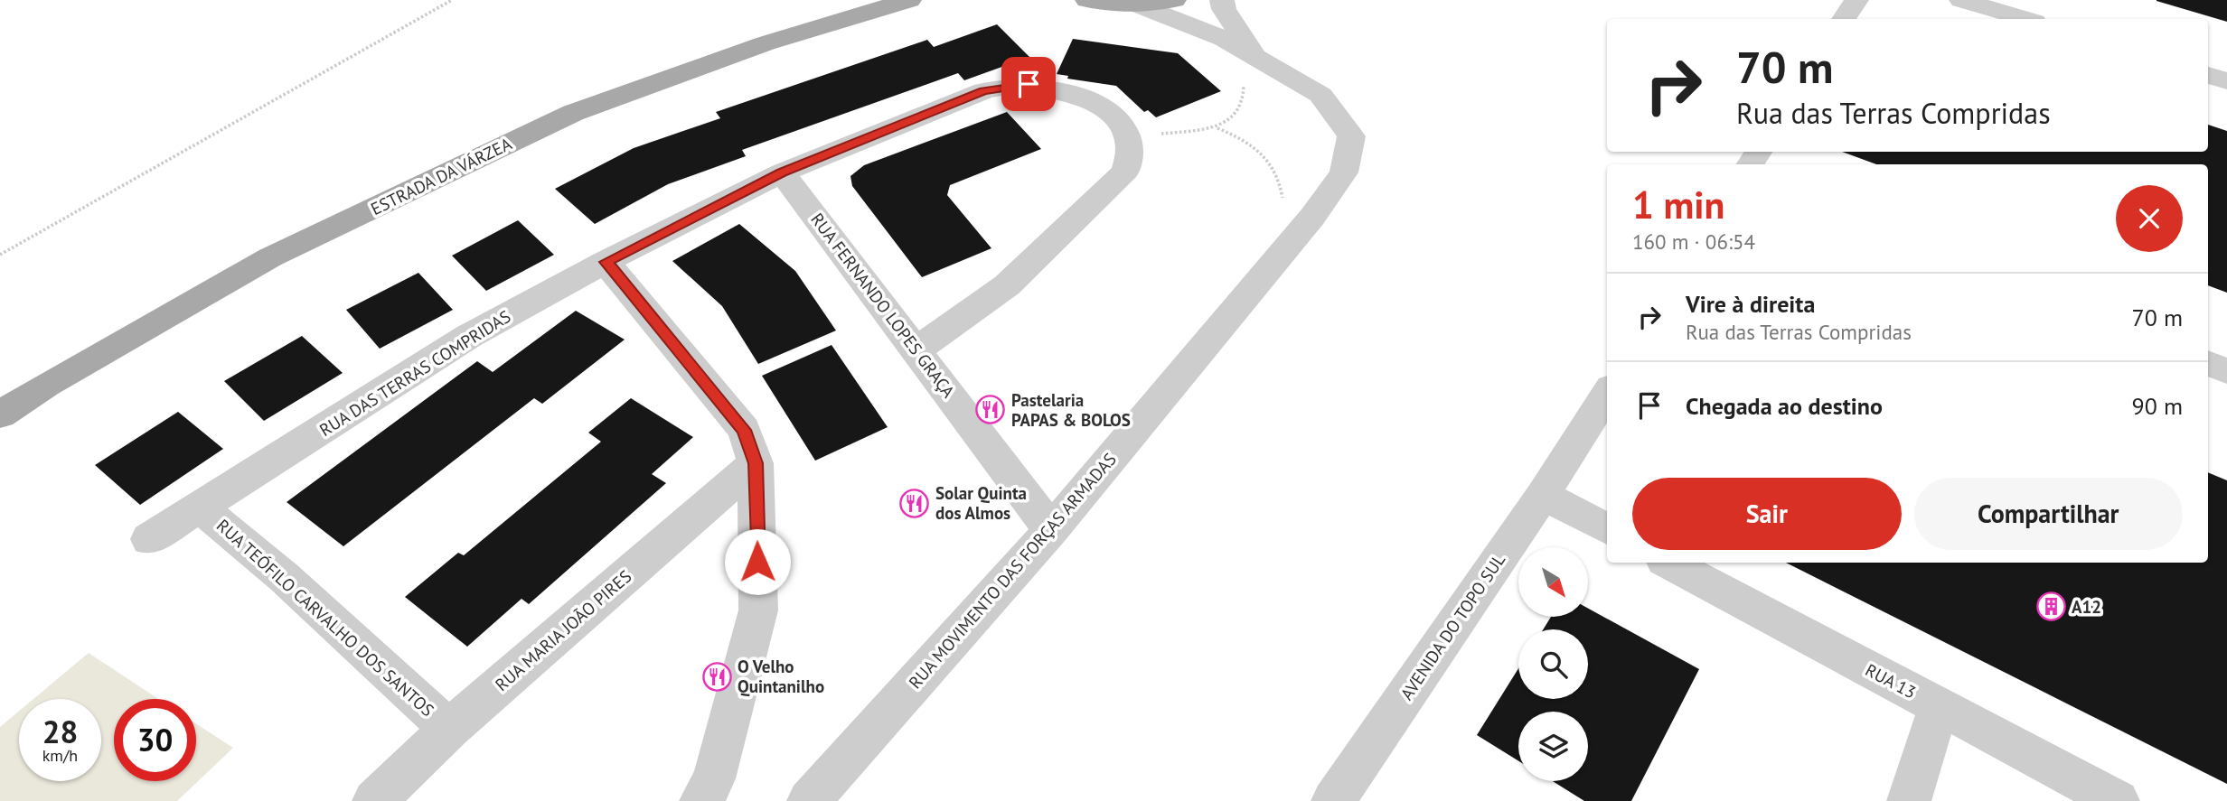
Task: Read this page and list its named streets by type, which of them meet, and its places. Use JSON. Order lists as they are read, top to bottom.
{
  "streets": {
    "main road": ["ESTRADA DA VÁRZEA"],
    "street": [
      "RUA FERNANDO LOPES GRAÇA",
      "RUA DAS TERRAS COMPRIDAS",
      "RUA MOVIMENTO DAS FORÇAS ARMADAS",
      "RUA TEÓFILO CARVALHO DOS SANTOS",
      "AVENIDA DO TOPO SUL",
      "RUA MARIA JOÃO PIRES",
      "RUA 13"
    ]
  },
  "crossings": [
    ["RUA FERNANDO LOPES GRAÇA", "RUA DAS TERRAS COMPRIDAS"],
    ["RUA FERNANDO LOPES GRAÇA", "RUA MOVIMENTO DAS FORÇAS ARMADAS"],
    ["RUA DAS TERRAS COMPRIDAS", "RUA TEÓFILO CARVALHO DOS SANTOS"],
    ["RUA TEÓFILO CARVALHO DOS SANTOS", "RUA MARIA JOÃO PIRES"]
  ],
  "places": {
    "restaurant": ["Pastelaria PAPAS & BOLOS", "Solar Quinta dos Almos", "O Velho Quintanilho"],
    "building": ["A12"]
  },
  "north": "bottom right",
  "page": {
    "turn": ["70 m", "Rua das Terras Compridas"],
    "heading": ["1 min", "160 m · 06:54"],
    "list": [
      {
        "name": "Vire à direita",
        "note": "Rua das Terras Compridas",
        "value": "70 m"
      },
      {
        "name": "Chegada ao destino",
        "value": "90 m"
      }
    ],
    "buttons": ["Sair", "Compartilhar"],
    "speed": "28 km/h",
    "limit": "30"
  }
}
